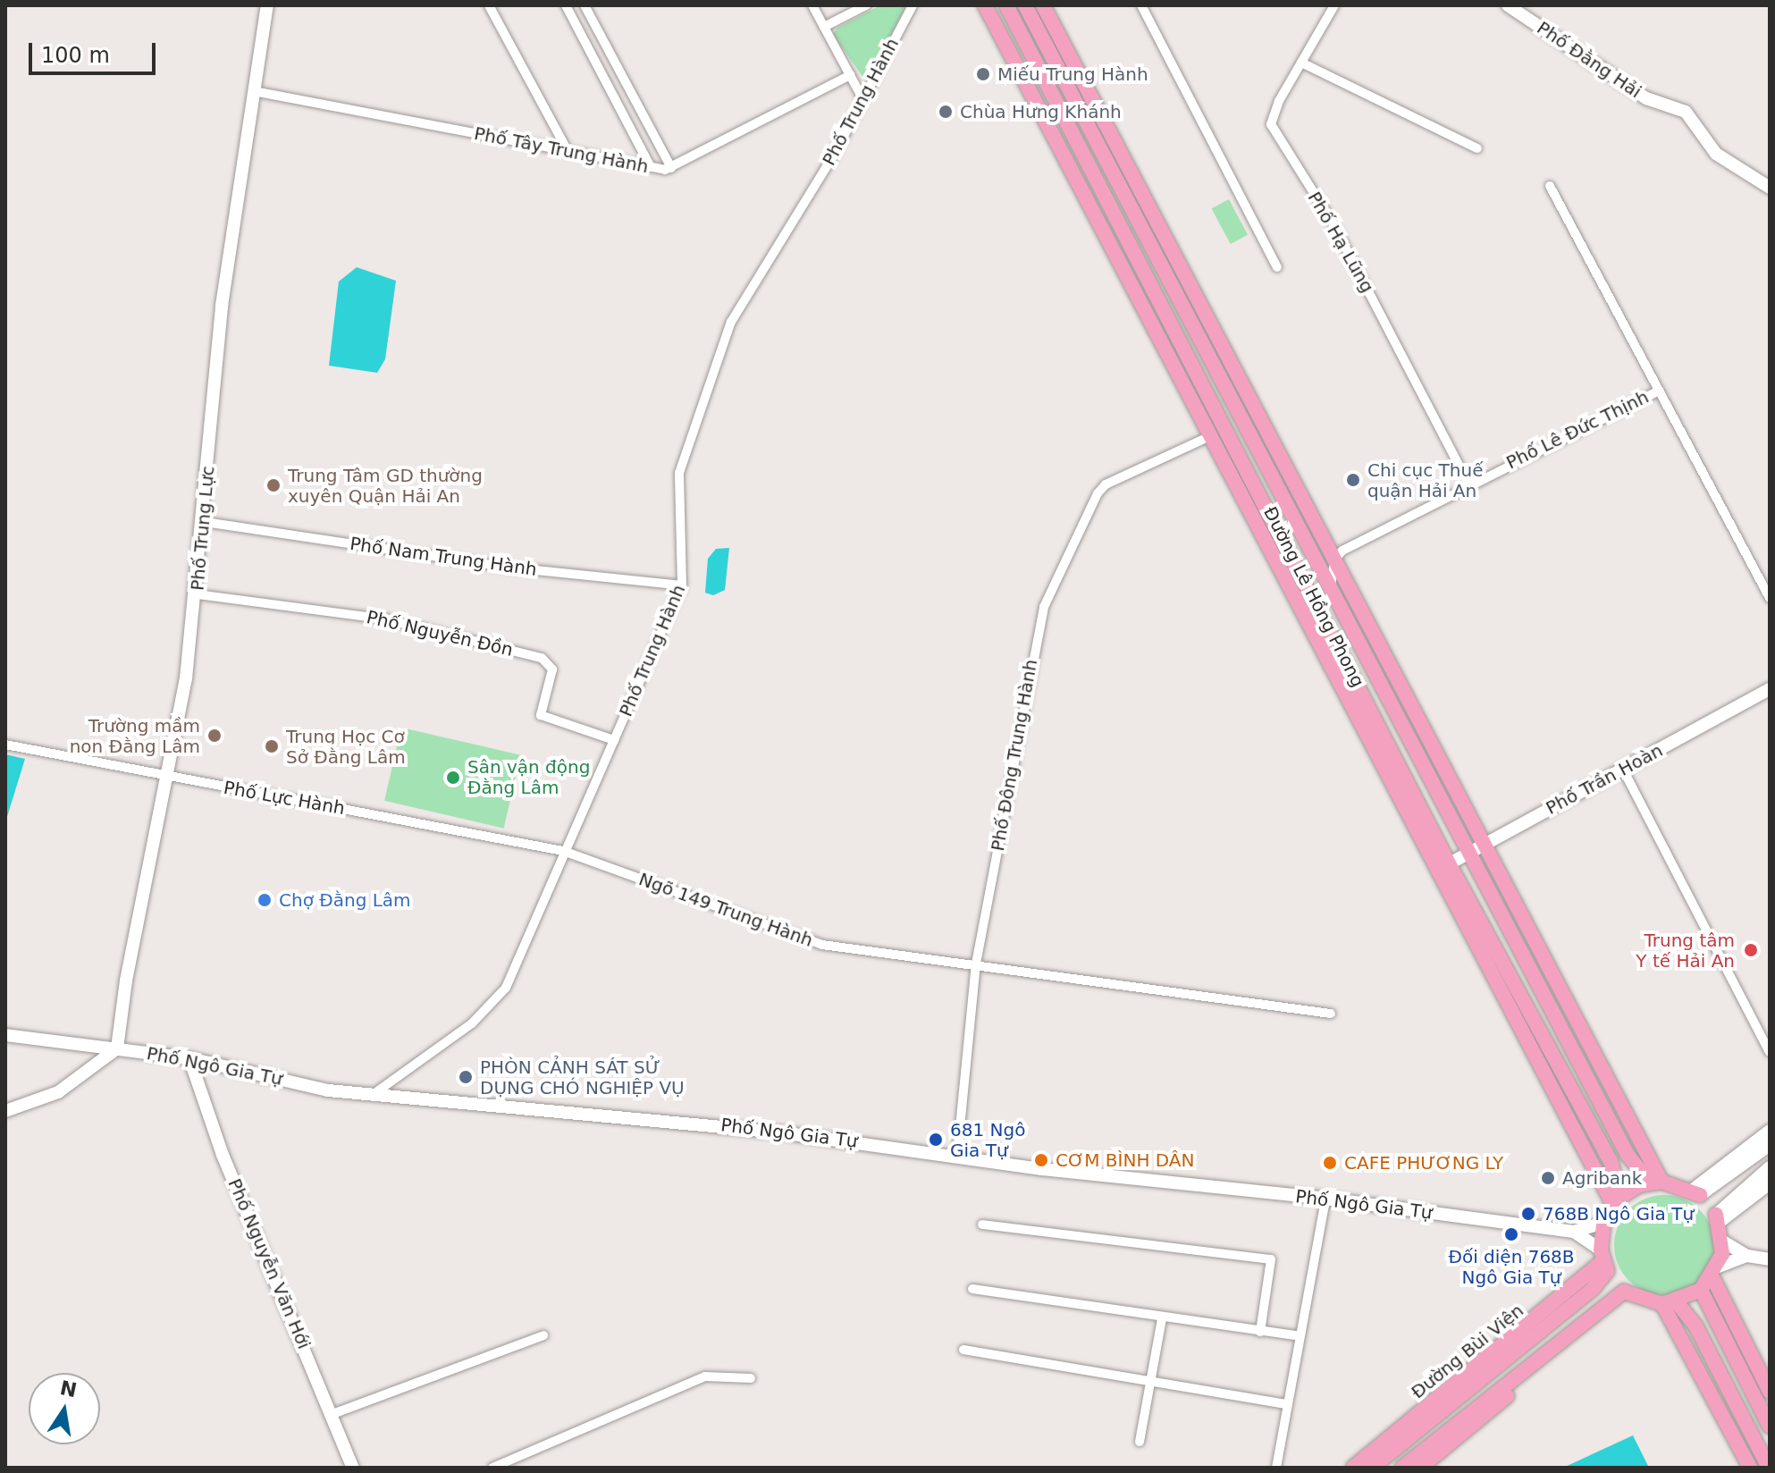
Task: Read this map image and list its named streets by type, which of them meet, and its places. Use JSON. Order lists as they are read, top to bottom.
{
  "streets": {
    "main road": ["Đường Lê Hồng Phong", "Đường Bùi Viện"],
    "street": [
      "Phố Đằng Hải",
      "Phố Trung Hành",
      "Phố Tây Trung Hành",
      "Phố Hạ Lũng",
      "Phố Lê Đức Thịnh",
      "Phố Trung Lực",
      "Phố Nam Trung Hành",
      "Phố Nguyễn Đồn",
      "Phố Đông Trung Hành",
      "Phố Trần Hoàn",
      "Phố Lực Hành",
      "Ngõ 149 Trung Hành",
      "Phố Ngô Gia Tự",
      "Phố Nguyễn Văn Hới"
    ]
  },
  "crossings": [
    ["Phố Trung Hành", "Phố Nam Trung Hành"],
    ["Phố Trung Hành", "Phố Nguyễn Đồn"],
    ["Phố Trung Hành", "Phố Lực Hành"],
    ["Phố Trung Hành", "Ngõ 149 Trung Hành"],
    ["Phố Trung Hành", "Phố Ngô Gia Tự"],
    ["Phố Tây Trung Hành", "Phố Trung Lực"],
    ["Phố Hạ Lũng", "Phố Lê Đức Thịnh"],
    ["Phố Lê Đức Thịnh", "Đường Lê Hồng Phong"],
    ["Phố Trung Lực", "Phố Nam Trung Hành"],
    ["Phố Trung Lực", "Phố Nguyễn Đồn"],
    ["Phố Trung Lực", "Phố Lực Hành"],
    ["Phố Trung Lực", "Phố Ngô Gia Tự"],
    ["Đường Lê Hồng Phong", "Phố Đông Trung Hành"],
    ["Đường Lê Hồng Phong", "Phố Trần Hoàn"],
    ["Phố Đông Trung Hành", "Ngõ 149 Trung Hành"],
    ["Phố Đông Trung Hành", "Phố Ngô Gia Tự"],
    ["Phố Lực Hành", "Ngõ 149 Trung Hành"],
    ["Phố Ngô Gia Tự", "Phố Nguyễn Văn Hới"]
  ],
  "places": [
    "Miếu Trung Hành",
    "Chùa Hưng Khánh",
    "Chi cục Thuế quận Hải An",
    "Trung Tâm GD thường xuyên Quận Hải An",
    "Trường mầm non Đằng Lâm",
    "Trung Học Cơ Sở Đằng Lâm",
    "Sân vận động Đằng Lâm",
    "Chợ Đằng Lâm",
    "Trung tâm Y tế Hải An",
    "PHÒN CẢNH SÁT SỬ DỤNG CHÓ NGHIỆP VỤ",
    "681 Ngô Gia Tự",
    "CƠM BÌNH DÂN",
    "CAFE PHƯƠNG LY",
    "Agribank",
    "768B Ngô Gia Tự",
    "Đối diện 768B Ngô Gia Tự"
  ],
  "scale_bar": "100 m",
  "north": "top"
}
